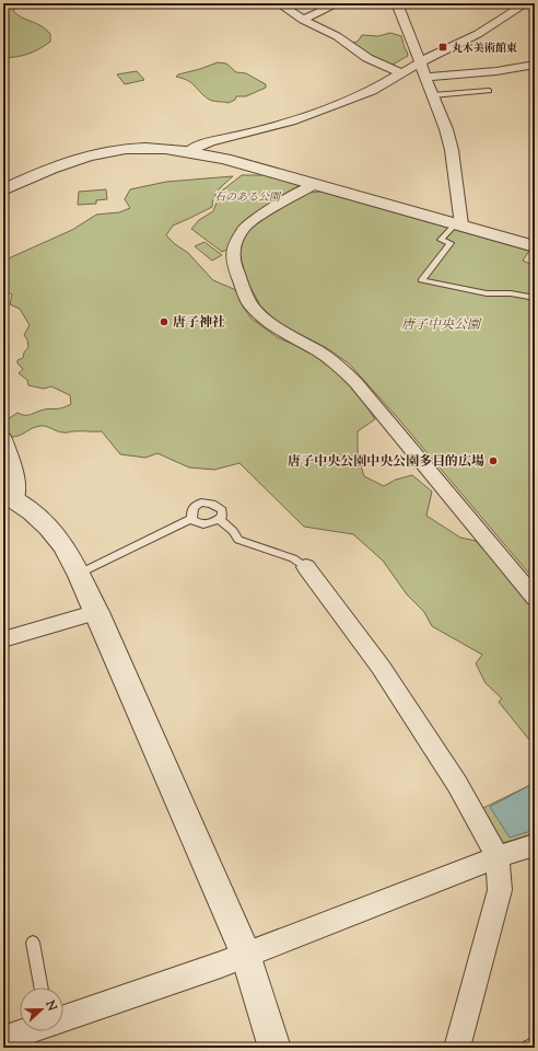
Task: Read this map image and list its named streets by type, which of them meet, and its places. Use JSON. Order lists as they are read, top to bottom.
{
  "parks": ["石のある公園", "唐子中央公園"],
  "places": {
    "transit": ["丸木美術館東"],
    "other": ["唐子神社", "唐子中央公園中央公園多目的広場"]
  },
  "north": "right"
}
